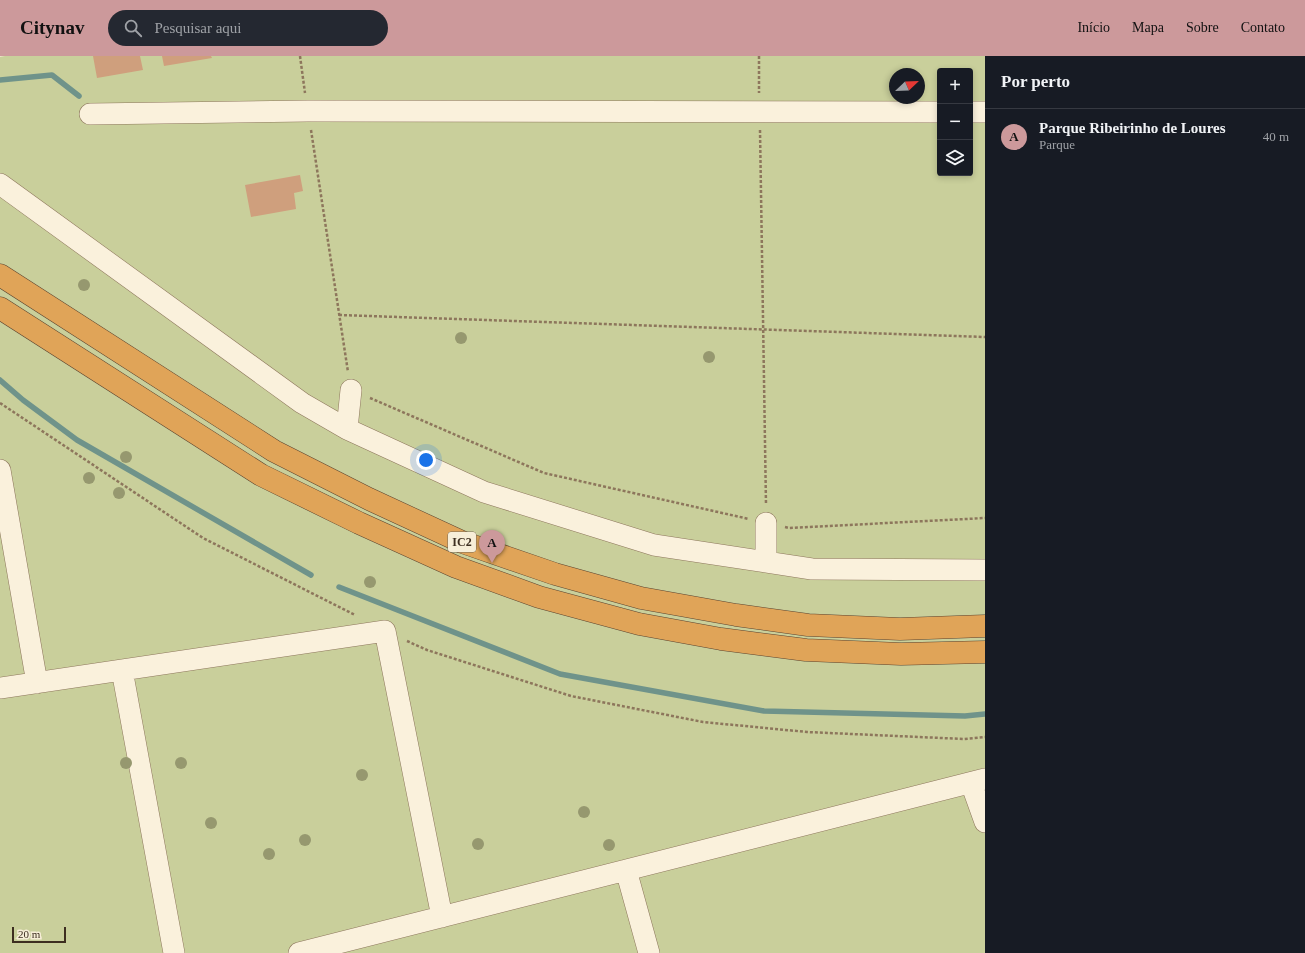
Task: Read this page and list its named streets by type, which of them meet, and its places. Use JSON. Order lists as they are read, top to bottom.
{
  "streets": {
    "highway": ["IC2"]
  },
  "scale_bar": "20 m",
  "north": "top right",
  "page": {
    "header": "Citynav",
    "search": "Pesquisar aqui",
    "nav": [
      "Início",
      "Mapa",
      "Sobre",
      "Contato"
    ],
    "heading": "Por perto",
    "map_buttons": ["+", "−"],
    "list": [
      {
        "mark": "A",
        "name": "Parque Ribeirinho de Loures",
        "note": "Parque",
        "value": "40 m"
      }
    ],
    "pins": "A",
    "scale": "20 m"
  }
}
